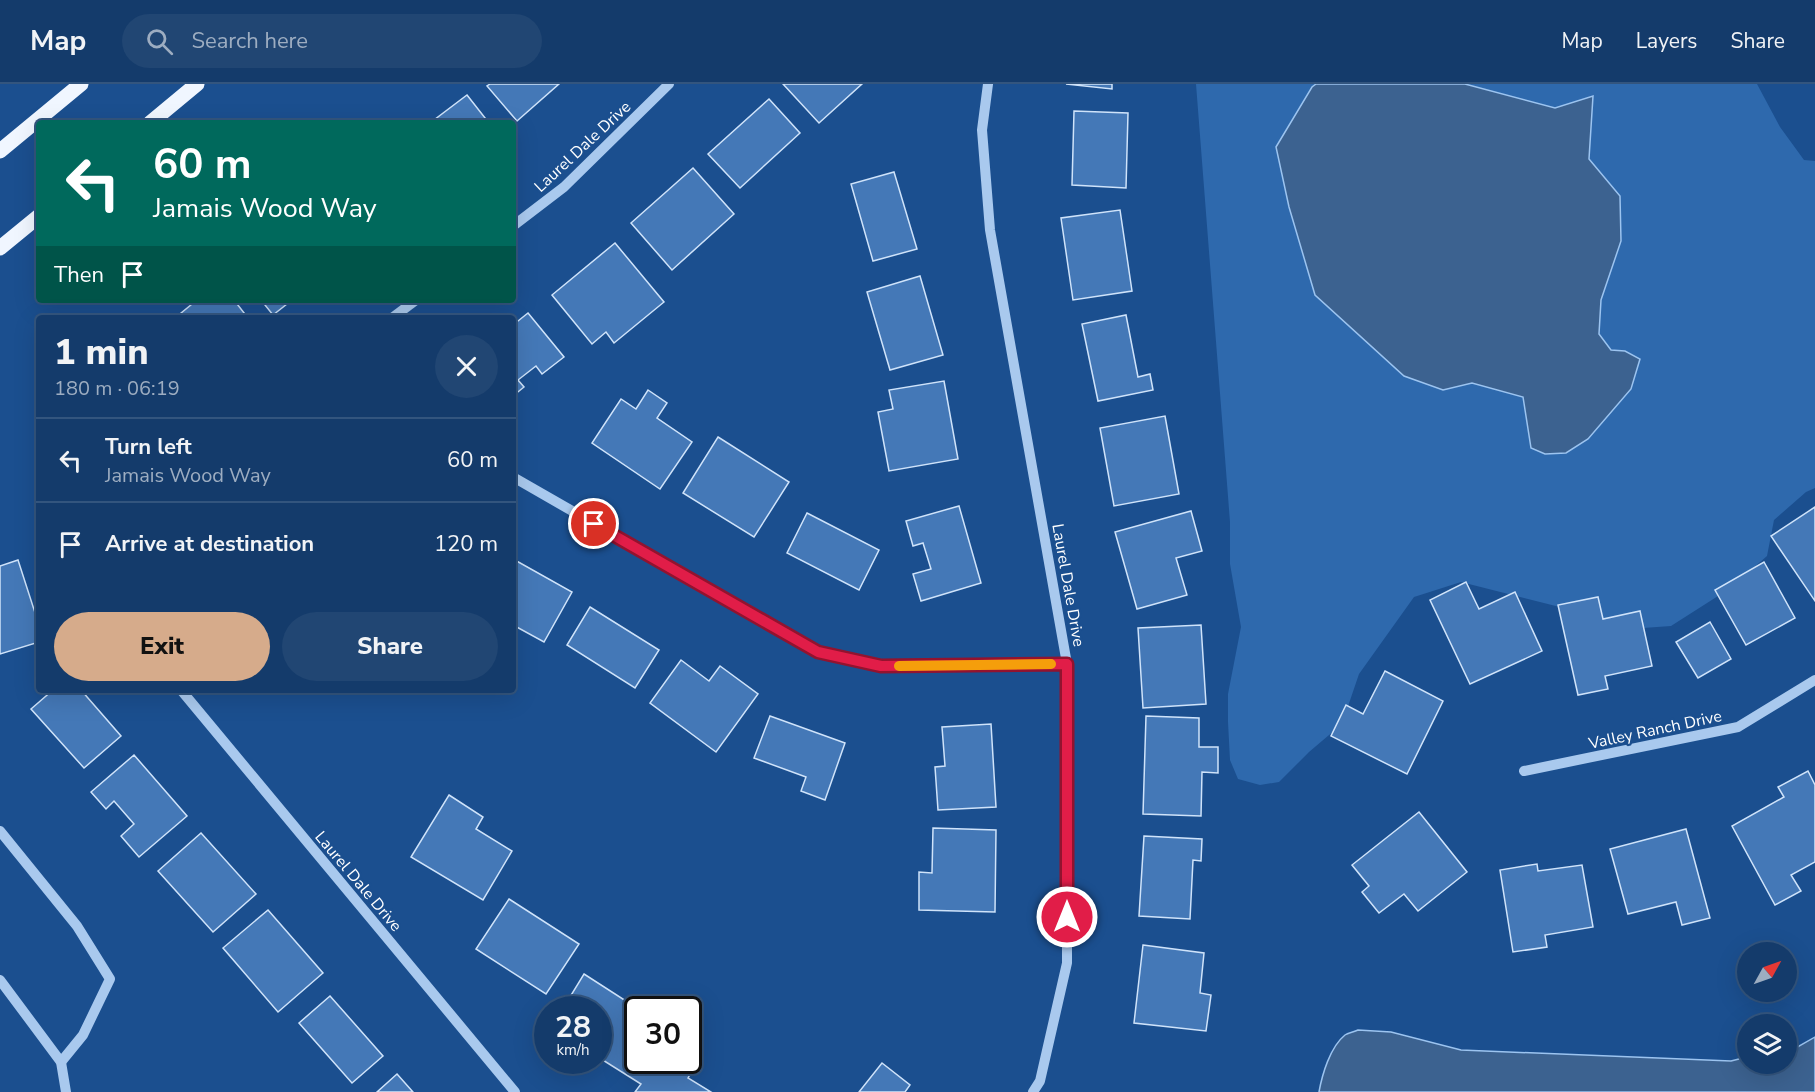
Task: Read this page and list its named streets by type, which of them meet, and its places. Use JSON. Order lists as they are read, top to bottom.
{
  "streets": {
    "street": ["Laurel Dale Drive", "Valley Ranch Drive"]
  },
  "north": "top right",
  "page": {
    "header": "Map",
    "search": "Search here",
    "nav": ["Map", "Layers", "Share"],
    "turn": ["60 m", "Jamais Wood Way"],
    "then": "Then",
    "heading": ["1 min", "180 m · 06:19"],
    "list": [
      {
        "name": "Turn left",
        "note": "Jamais Wood Way",
        "value": "60 m"
      },
      {
        "name": "Arrive at destination",
        "value": "120 m"
      }
    ],
    "buttons": ["Exit", "Share"],
    "speed": "28 km/h",
    "limit": "30"
  }
}
